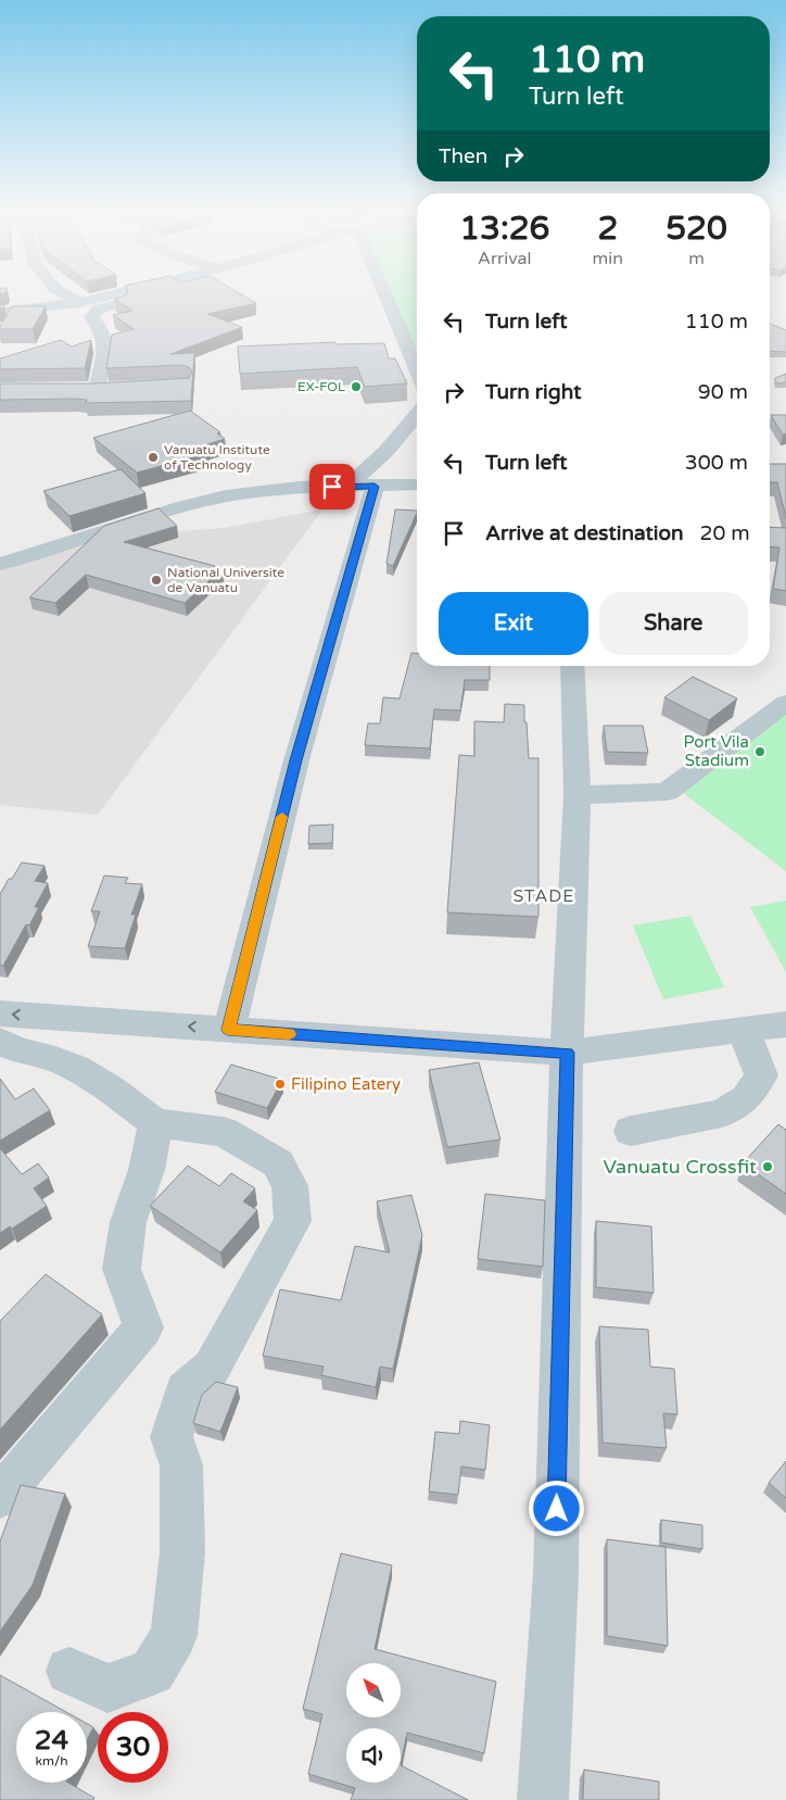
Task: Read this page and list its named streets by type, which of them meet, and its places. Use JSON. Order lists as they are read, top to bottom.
{
  "districts": ["STADE"],
  "places": [
    "EX-FOL",
    "Vanuatu Institute of Technology",
    "National Universite de Vanuatu",
    "Port Vila Stadium",
    "Filipino Eatery",
    "Vanuatu Crossfit"
  ],
  "north": "top left",
  "page": {
    "turn": ["110 m", "Turn left"],
    "then": "Then",
    "eta": [
      "13:26",
      "Arrival",
      "2",
      "min",
      "520",
      "m"
    ],
    "list": [
      {
        "name": "Turn left",
        "value": "110 m"
      },
      {
        "name": "Turn right",
        "value": "90 m"
      },
      {
        "name": "Turn left",
        "value": "300 m"
      },
      {
        "name": "Arrive at destination",
        "value": "20 m"
      }
    ],
    "buttons": ["Exit", "Share"],
    "speed": "24 km/h",
    "limit": "30"
  }
}
